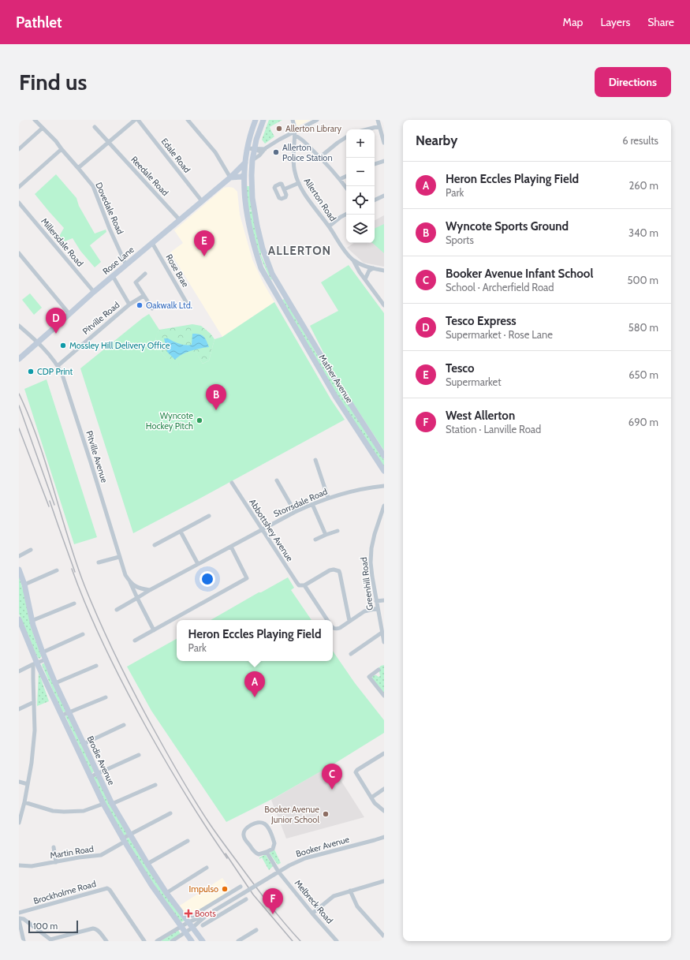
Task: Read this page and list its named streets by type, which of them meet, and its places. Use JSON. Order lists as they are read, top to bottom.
{
  "streets": {
    "street": [
      "Edale Road",
      "Reedale Road",
      "Allerton Road",
      "Dovedale Road",
      "Millersdale Road",
      "Rose Lane",
      "Rose Brae",
      "Pitville Road",
      "Mather Avenue",
      "Pitville Avenue",
      "Storrsdale Road",
      "Abbottshey Avenue",
      "Greenhill Road",
      "Brodie Avenue",
      "Booker Avenue",
      "Martin Road",
      "Brockholme Road",
      "Melbreck Road"
    ]
  },
  "crossings": [
    ["Edale Road", "Rose Lane"],
    ["Reedale Road", "Rose Lane"],
    ["Dovedale Road", "Rose Lane"],
    ["Millersdale Road", "Rose Lane"],
    ["Rose Lane", "Rose Brae"],
    ["Rose Lane", "Pitville Road"],
    ["Rose Lane", "Mather Avenue"],
    ["Rose Lane", "Pitville Avenue"],
    ["Pitville Road", "Pitville Avenue"],
    ["Storrsdale Road", "Abbottshey Avenue"],
    ["Brodie Avenue", "Booker Avenue"],
    ["Brodie Avenue", "Martin Road"],
    ["Booker Avenue", "Melbreck Road"]
  ],
  "districts": ["ALLERTON"],
  "places": {
    "other": [
      "Allerton Library",
      "Allerton Police Station",
      "Oakwalk Ltd.",
      "Mossley Hill Delivery Office",
      "CDP Print",
      "Wyncote Hockey Pitch",
      "Booker Avenue Junior School",
      "Impulso"
    ],
    "health": ["Boots"]
  },
  "scale_bar": "100 m",
  "page": {
    "header": "Pathlet",
    "nav": ["Map", "Layers", "Share"],
    "buttons": "Directions",
    "title": "Find us",
    "heading": ["Nearby", "6 results"],
    "map_buttons": ["+", "−"],
    "list": [
      {
        "mark": "A",
        "name": "Heron Eccles Playing Field",
        "note": "Park",
        "value": "260 m"
      },
      {
        "mark": "B",
        "name": "Wyncote Sports Ground",
        "note": "Sports",
        "value": "340 m"
      },
      {
        "mark": "C",
        "name": "Booker Avenue Infant School",
        "note": "School · Archerfield Road",
        "value": "500 m"
      },
      {
        "mark": "D",
        "name": "Tesco Express",
        "note": "Supermarket · Rose Lane",
        "value": "580 m"
      },
      {
        "mark": "E",
        "name": "Tesco",
        "note": "Supermarket",
        "value": "650 m"
      },
      {
        "mark": "F",
        "name": "West Allerton",
        "note": "Station · Lanville Road",
        "value": "690 m"
      }
    ],
    "pins": [
      "E",
      "D",
      "B",
      "A",
      "C",
      "F"
    ],
    "popup": ["Heron Eccles Playing Field", "Park"],
    "scale": "100 m"
  }
}
